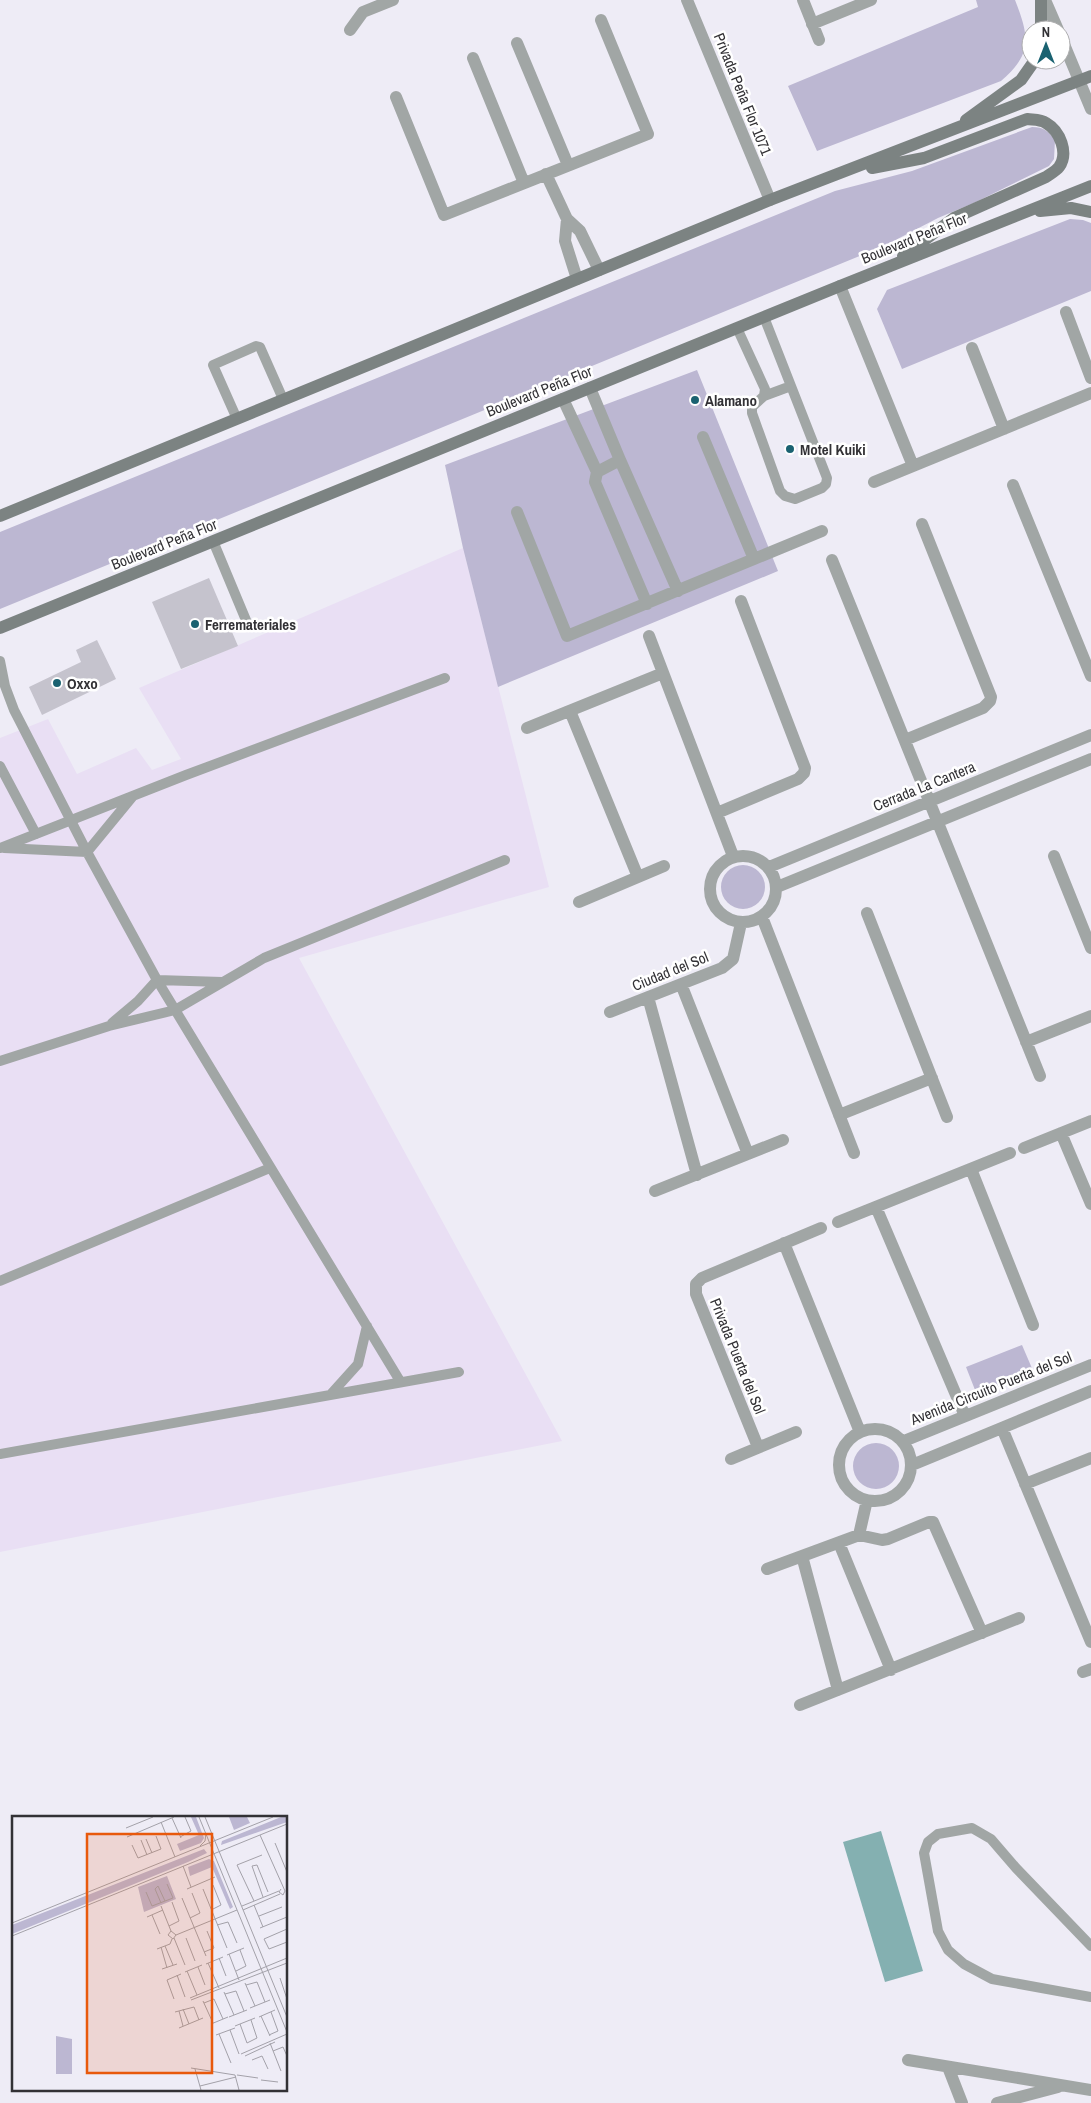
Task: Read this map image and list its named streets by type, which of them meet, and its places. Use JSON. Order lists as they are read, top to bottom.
{
  "streets": {
    "main road": ["Boulevard Peña Flor"],
    "street": [
      "Privada Peña Flor 1071",
      "Cerrada La Cantera",
      "Ciudad del Sol",
      "Privada Puerta del Sol",
      "Avenida Circuito Puerta del Sol"
    ]
  },
  "crossings": [
    ["Cerrada La Cantera", "Ciudad del Sol"]
  ],
  "places": [
    "Alamano",
    "Motel Kuiki",
    "Ferremateriales",
    "Oxxo"
  ],
  "north": "top"
}
